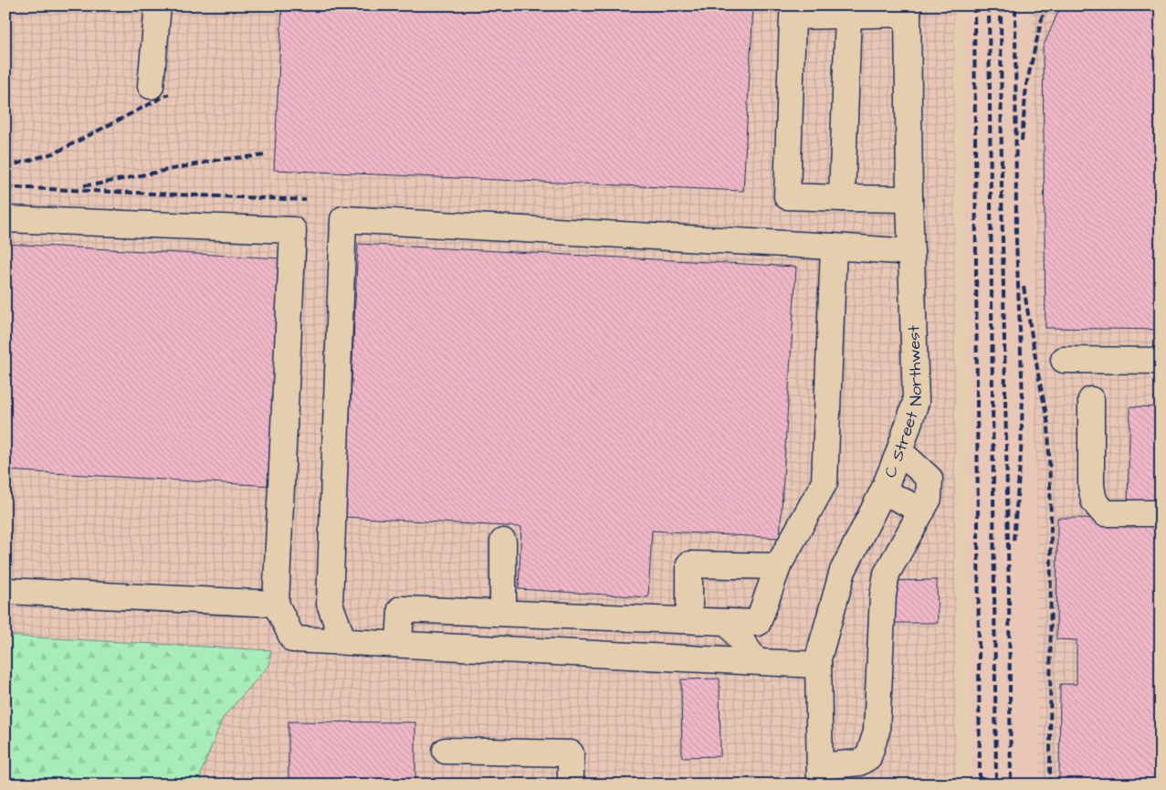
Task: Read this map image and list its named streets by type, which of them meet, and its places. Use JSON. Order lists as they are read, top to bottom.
{
  "streets": {
    "street": ["C Street Northwest"]
  }
}
